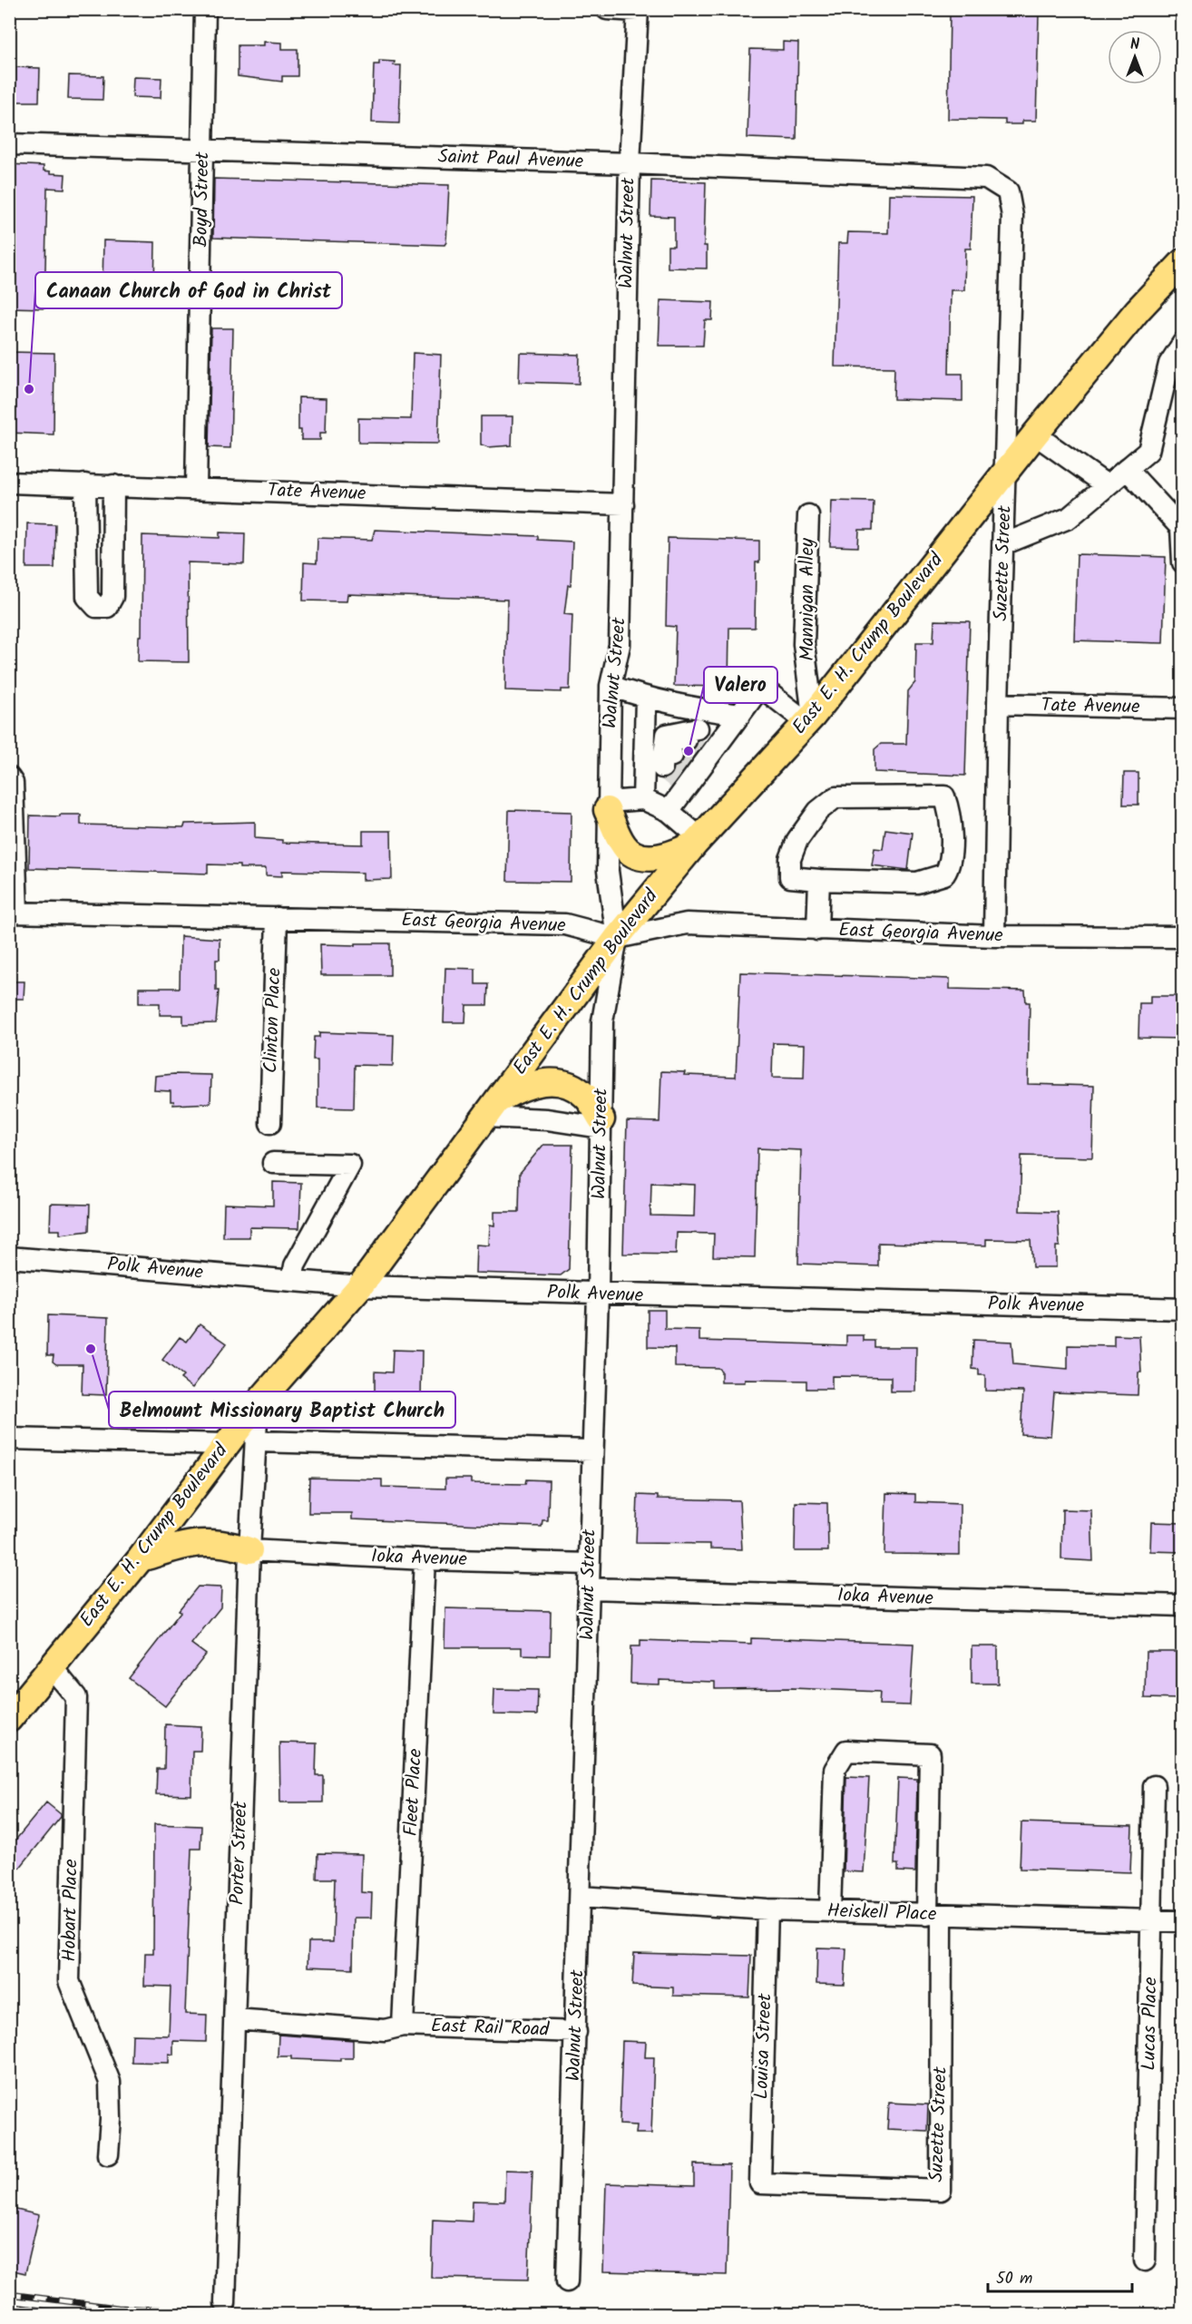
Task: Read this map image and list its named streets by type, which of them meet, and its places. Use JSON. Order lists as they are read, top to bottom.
{
  "streets": {
    "main road": ["East E. H. Crump Boulevard"],
    "street": [
      "Saint Paul Avenue",
      "Boyd Street",
      "Walnut Street",
      "Tate Avenue",
      "Suzette Street",
      "Mannigan Alley",
      "East Georgia Avenue",
      "Clinton Place",
      "Polk Avenue",
      "Ioka Avenue",
      "Fleet Place",
      "Porter Street",
      "Hobart Place",
      "Heiskell Place",
      "Lucas Place",
      "East Rail Road",
      "Louisa Street"
    ]
  },
  "crossings": [
    ["Saint Paul Avenue", "Boyd Street"],
    ["Saint Paul Avenue", "Walnut Street"],
    ["Saint Paul Avenue", "Suzette Street"],
    ["Boyd Street", "Tate Avenue"],
    ["Walnut Street", "Tate Avenue"],
    ["Walnut Street", "East E. H. Crump Boulevard"],
    ["Walnut Street", "East Georgia Avenue"],
    ["Walnut Street", "Polk Avenue"],
    ["Walnut Street", "Ioka Avenue"],
    ["Walnut Street", "Heiskell Place"],
    ["Walnut Street", "East Rail Road"],
    ["Tate Avenue", "Suzette Street"],
    ["Suzette Street", "East E. H. Crump Boulevard"],
    ["Suzette Street", "East Georgia Avenue"],
    ["Suzette Street", "Heiskell Place"],
    ["Suzette Street", "Louisa Street"],
    ["Mannigan Alley", "East E. H. Crump Boulevard"],
    ["East E. H. Crump Boulevard", "East Georgia Avenue"],
    ["East E. H. Crump Boulevard", "Polk Avenue"],
    ["East E. H. Crump Boulevard", "Porter Street"],
    ["East E. H. Crump Boulevard", "Hobart Place"],
    ["East Georgia Avenue", "Clinton Place"],
    ["Ioka Avenue", "Fleet Place"],
    ["Ioka Avenue", "Porter Street"],
    ["Fleet Place", "East Rail Road"],
    ["Porter Street", "East Rail Road"],
    ["Heiskell Place", "Lucas Place"],
    ["Heiskell Place", "Louisa Street"]
  ],
  "places": ["Canaan Church of God in Christ", "Valero", "Belmount Missionary Baptist Church"],
  "scale_bar": "50 m",
  "north": "top"
}
